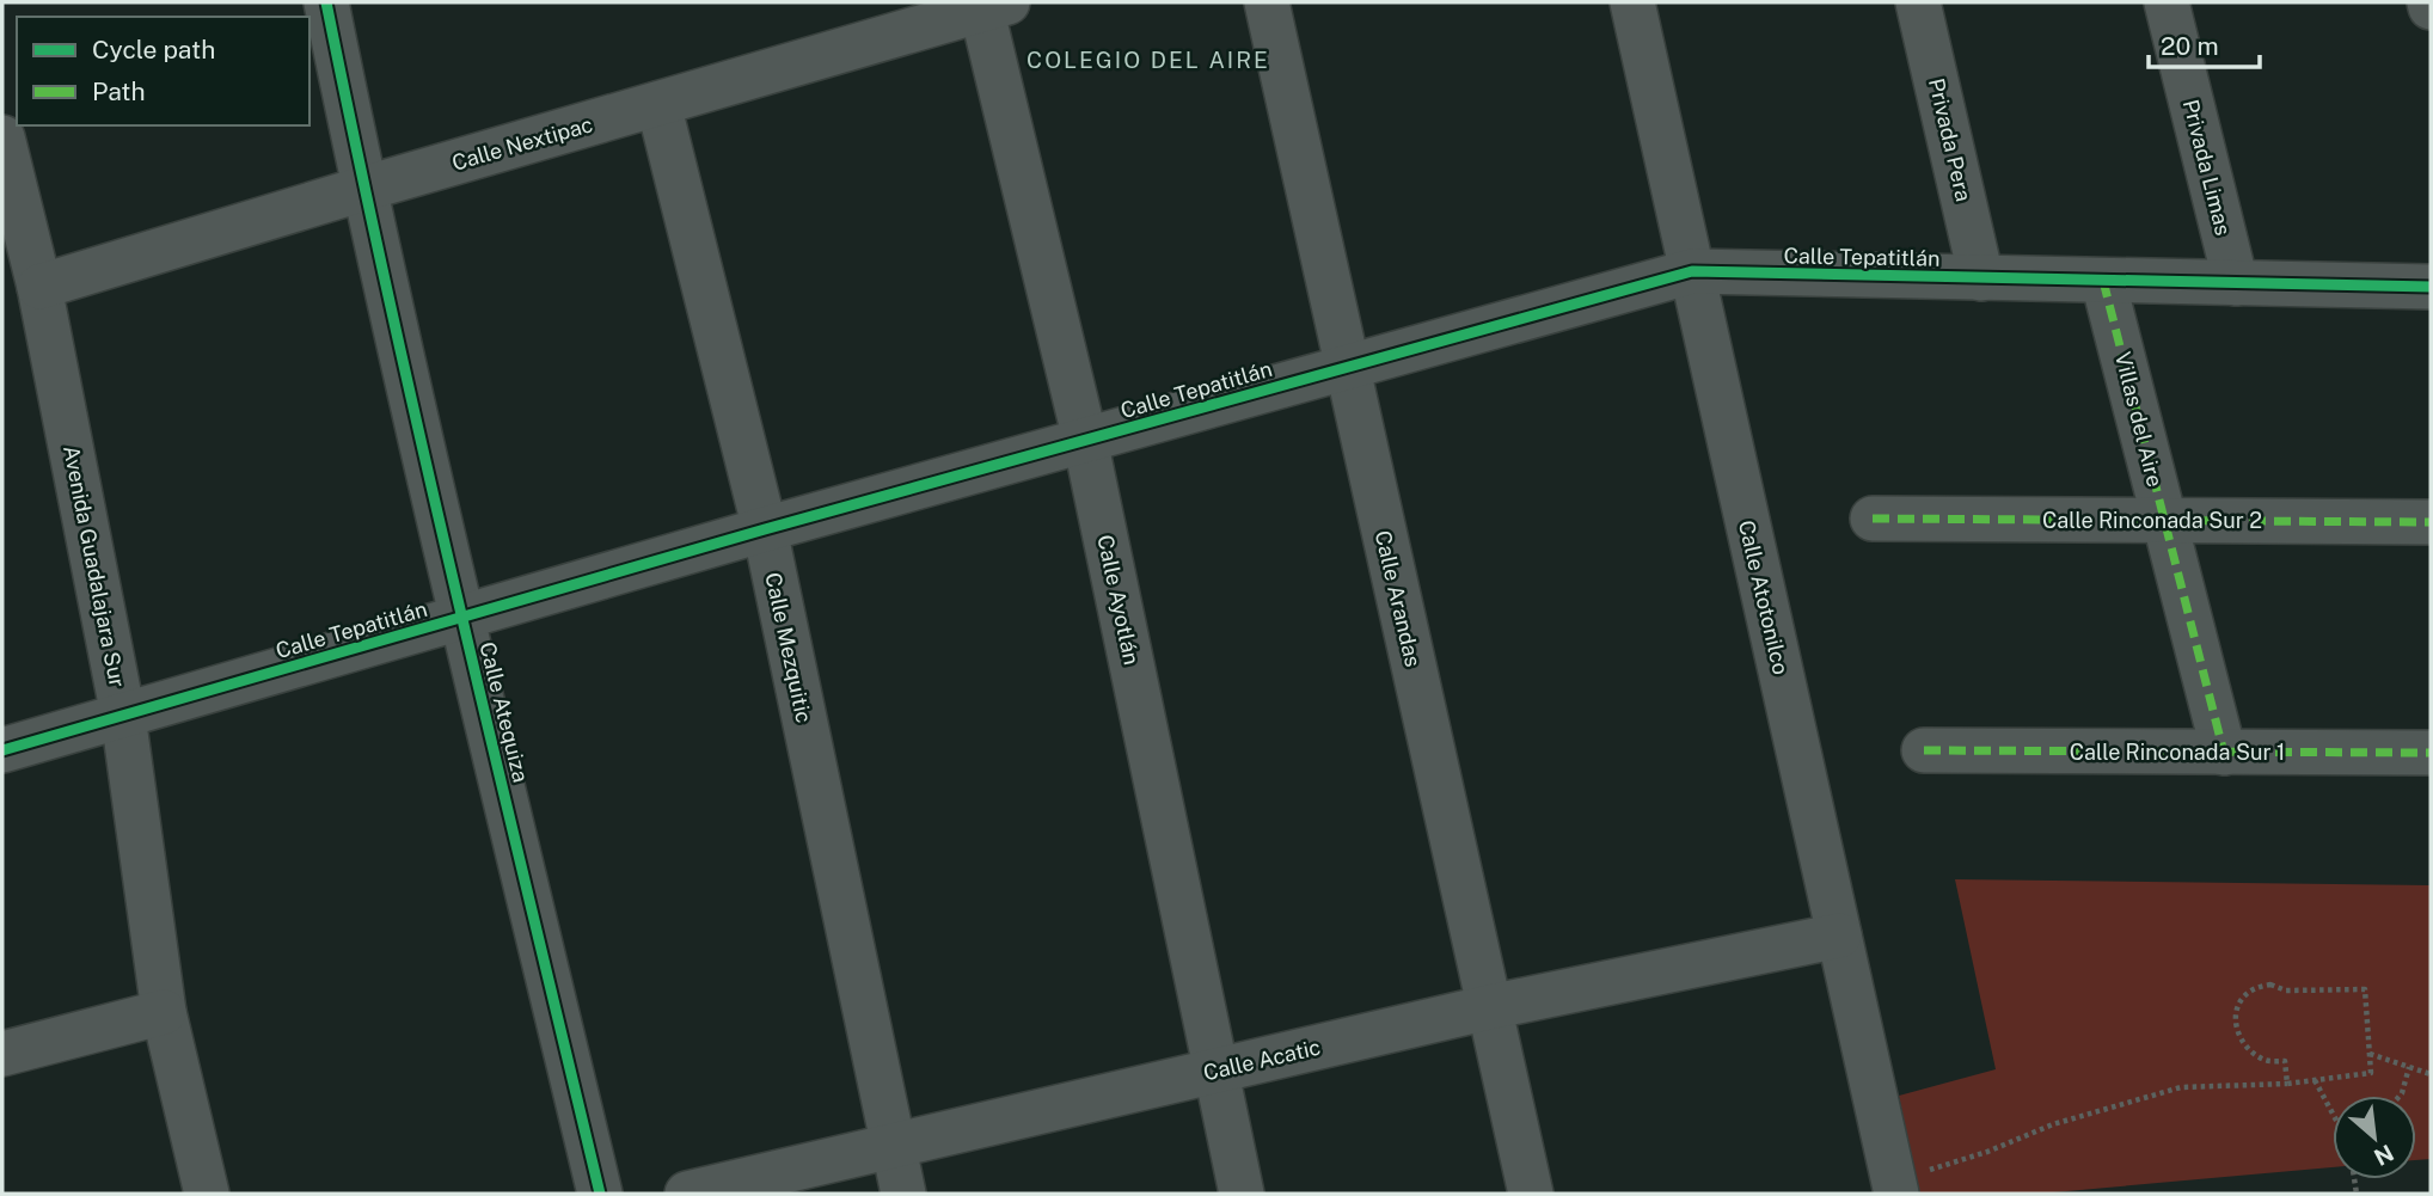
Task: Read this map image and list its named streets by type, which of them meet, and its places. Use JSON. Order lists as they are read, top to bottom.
{
  "streets": {
    "street": [
      "Privada Pera",
      "Calle Nextipac",
      "Privada Limas",
      "Calle Tepatitlán",
      "Villas del Aire",
      "Calle Rinconada Sur 2",
      "Avenida Guadalajara Sur",
      "Calle Atotonilco",
      "Calle Arandas",
      "Calle Ayotlán",
      "Calle Mezquitic",
      "Calle Atequiza",
      "Calle Rinconada Sur 1",
      "Calle Acatic"
    ]
  },
  "crossings": [
    ["Privada Pera", "Calle Tepatitlán"],
    ["Calle Nextipac", "Avenida Guadalajara Sur"],
    ["Calle Nextipac", "Calle Ayotlán"],
    ["Calle Nextipac", "Calle Mezquitic"],
    ["Calle Nextipac", "Calle Atequiza"],
    ["Privada Limas", "Calle Tepatitlán"],
    ["Calle Tepatitlán", "Villas del Aire"],
    ["Calle Tepatitlán", "Avenida Guadalajara Sur"],
    ["Calle Tepatitlán", "Calle Atotonilco"],
    ["Calle Tepatitlán", "Calle Arandas"],
    ["Calle Tepatitlán", "Calle Ayotlán"],
    ["Calle Tepatitlán", "Calle Mezquitic"],
    ["Calle Tepatitlán", "Calle Atequiza"],
    ["Villas del Aire", "Calle Rinconada Sur 2"],
    ["Villas del Aire", "Calle Rinconada Sur 1"],
    ["Calle Atotonilco", "Calle Acatic"],
    ["Calle Arandas", "Calle Acatic"],
    ["Calle Ayotlán", "Calle Acatic"],
    ["Calle Mezquitic", "Calle Acatic"]
  ],
  "districts": ["COLEGIO DEL AIRE"],
  "legend": ["Cycle path", "Path"],
  "scale_bar": "20 m",
  "north": "bottom right"
}
